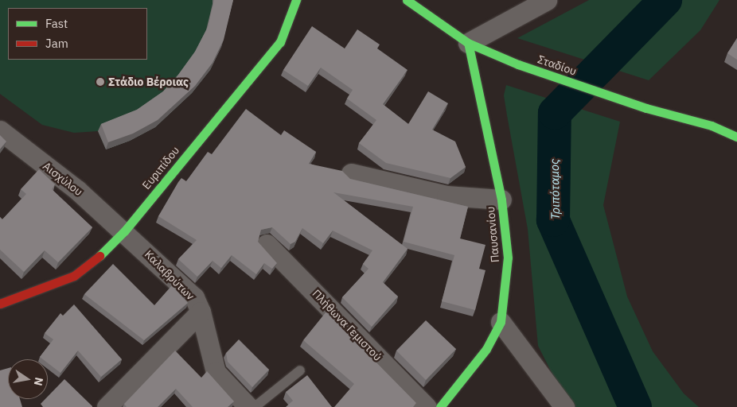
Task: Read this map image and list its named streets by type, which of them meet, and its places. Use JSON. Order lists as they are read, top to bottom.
{
  "streets": {
    "main road": ["Σταδίου", "Ευριπίδου", "Παυσανίου"],
    "street": ["Αισχύλου", "Καλαβρύτων", "Πλήθωνα Γεμιστού"]
  },
  "crossings": [
    ["Σταδίου", "Παυσανίου"],
    ["Ευριπίδου", "Αισχύλου"],
    ["Ευριπίδου", "Καλαβρύτων"],
    ["Αισχύλου", "Καλαβρύτων"]
  ],
  "water": ["Τριπόταμος"],
  "places": ["Στάδιο Βέροιας"],
  "legend": ["Fast", "Jam"],
  "north": "right"
}
